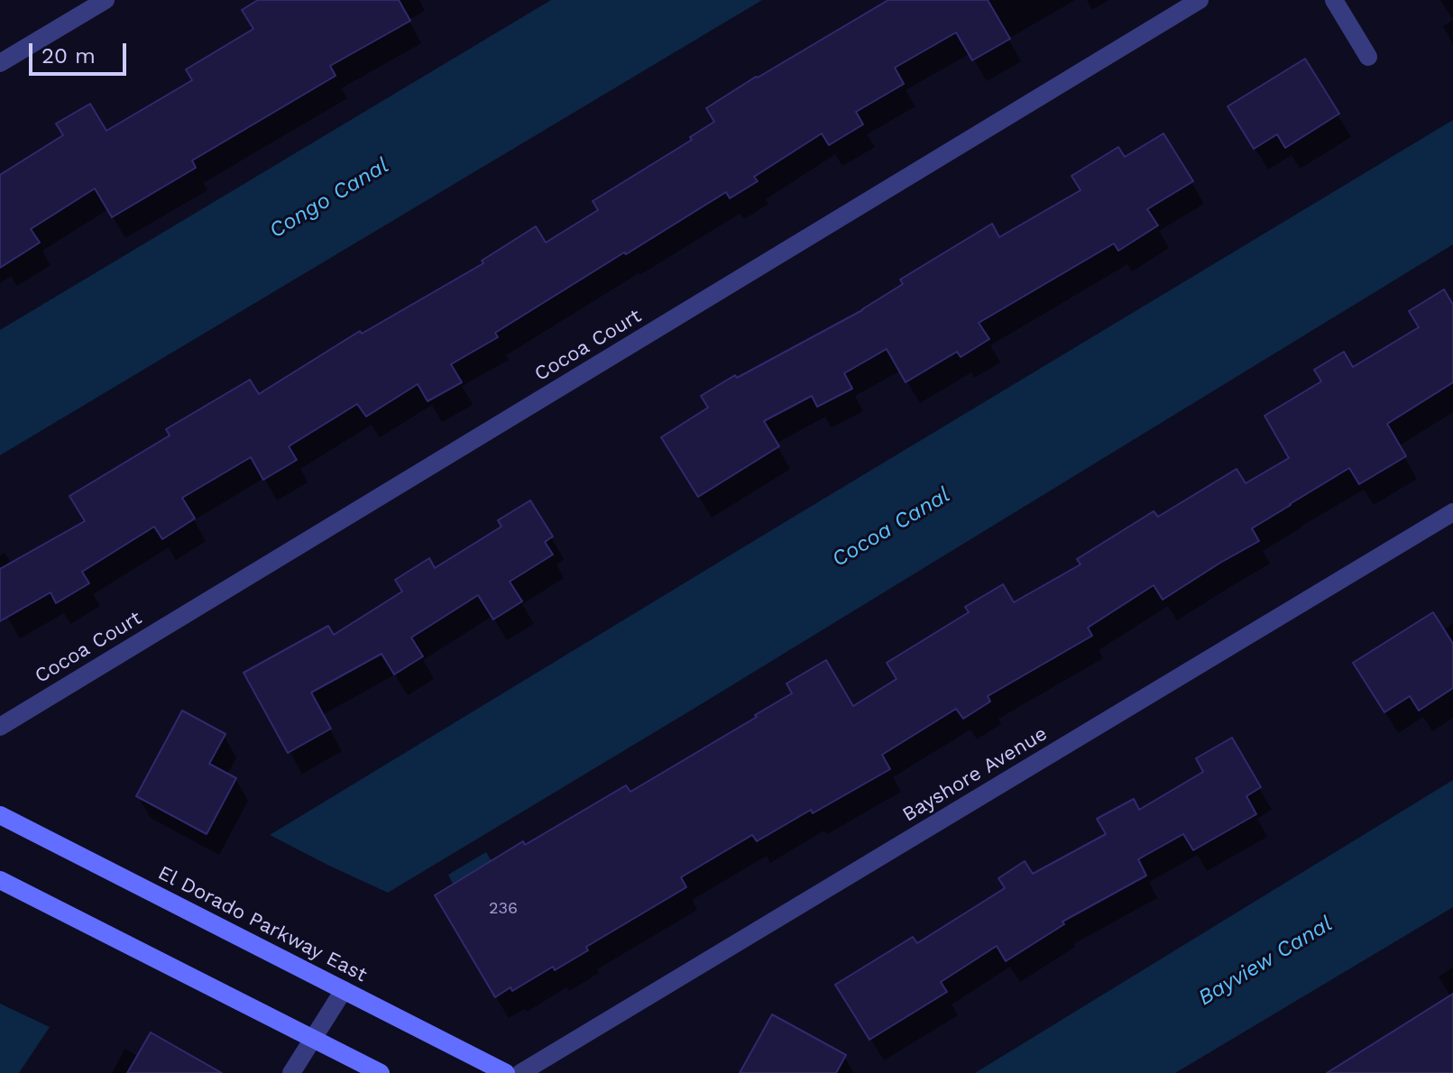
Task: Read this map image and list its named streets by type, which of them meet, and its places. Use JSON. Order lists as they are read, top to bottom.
{
  "streets": {
    "street": ["Cocoa Court", "Bayshore Avenue", "El Dorado Parkway East"]
  },
  "water": ["Congo Canal", "Cocoa Canal", "Bayview Canal"],
  "house_numbers": ["236"],
  "scale_bar": "20 m"
}
